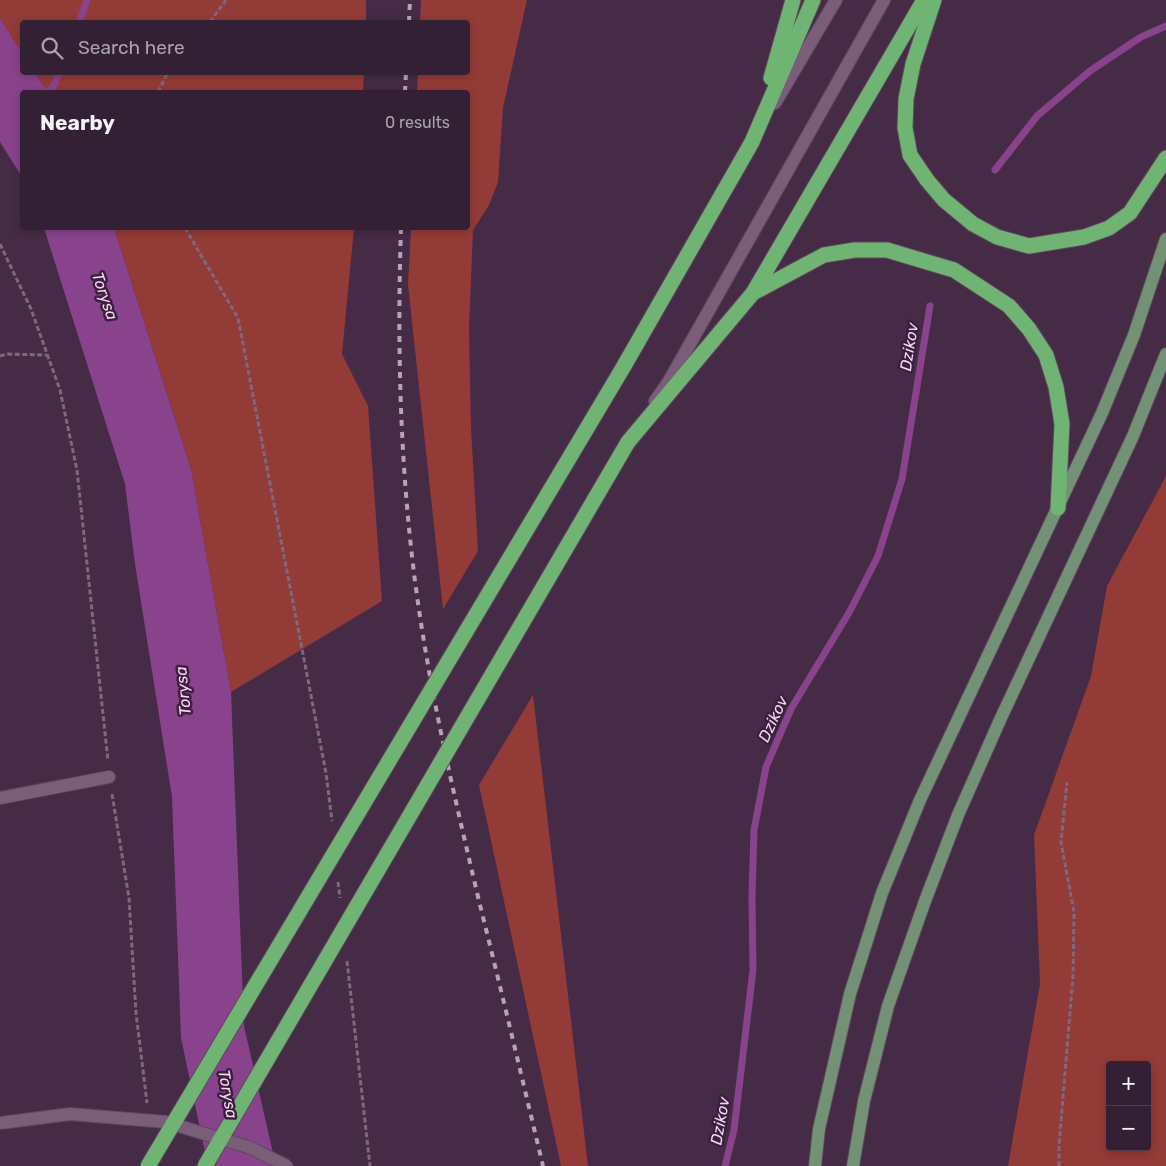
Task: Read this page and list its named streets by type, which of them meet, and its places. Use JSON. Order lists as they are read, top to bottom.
{
  "water": ["Torysa", "Dzikov"],
  "page": {
    "search": "Search here",
    "heading": ["Nearby", "0 results"],
    "map_buttons": ["+", "−"]
  }
}
